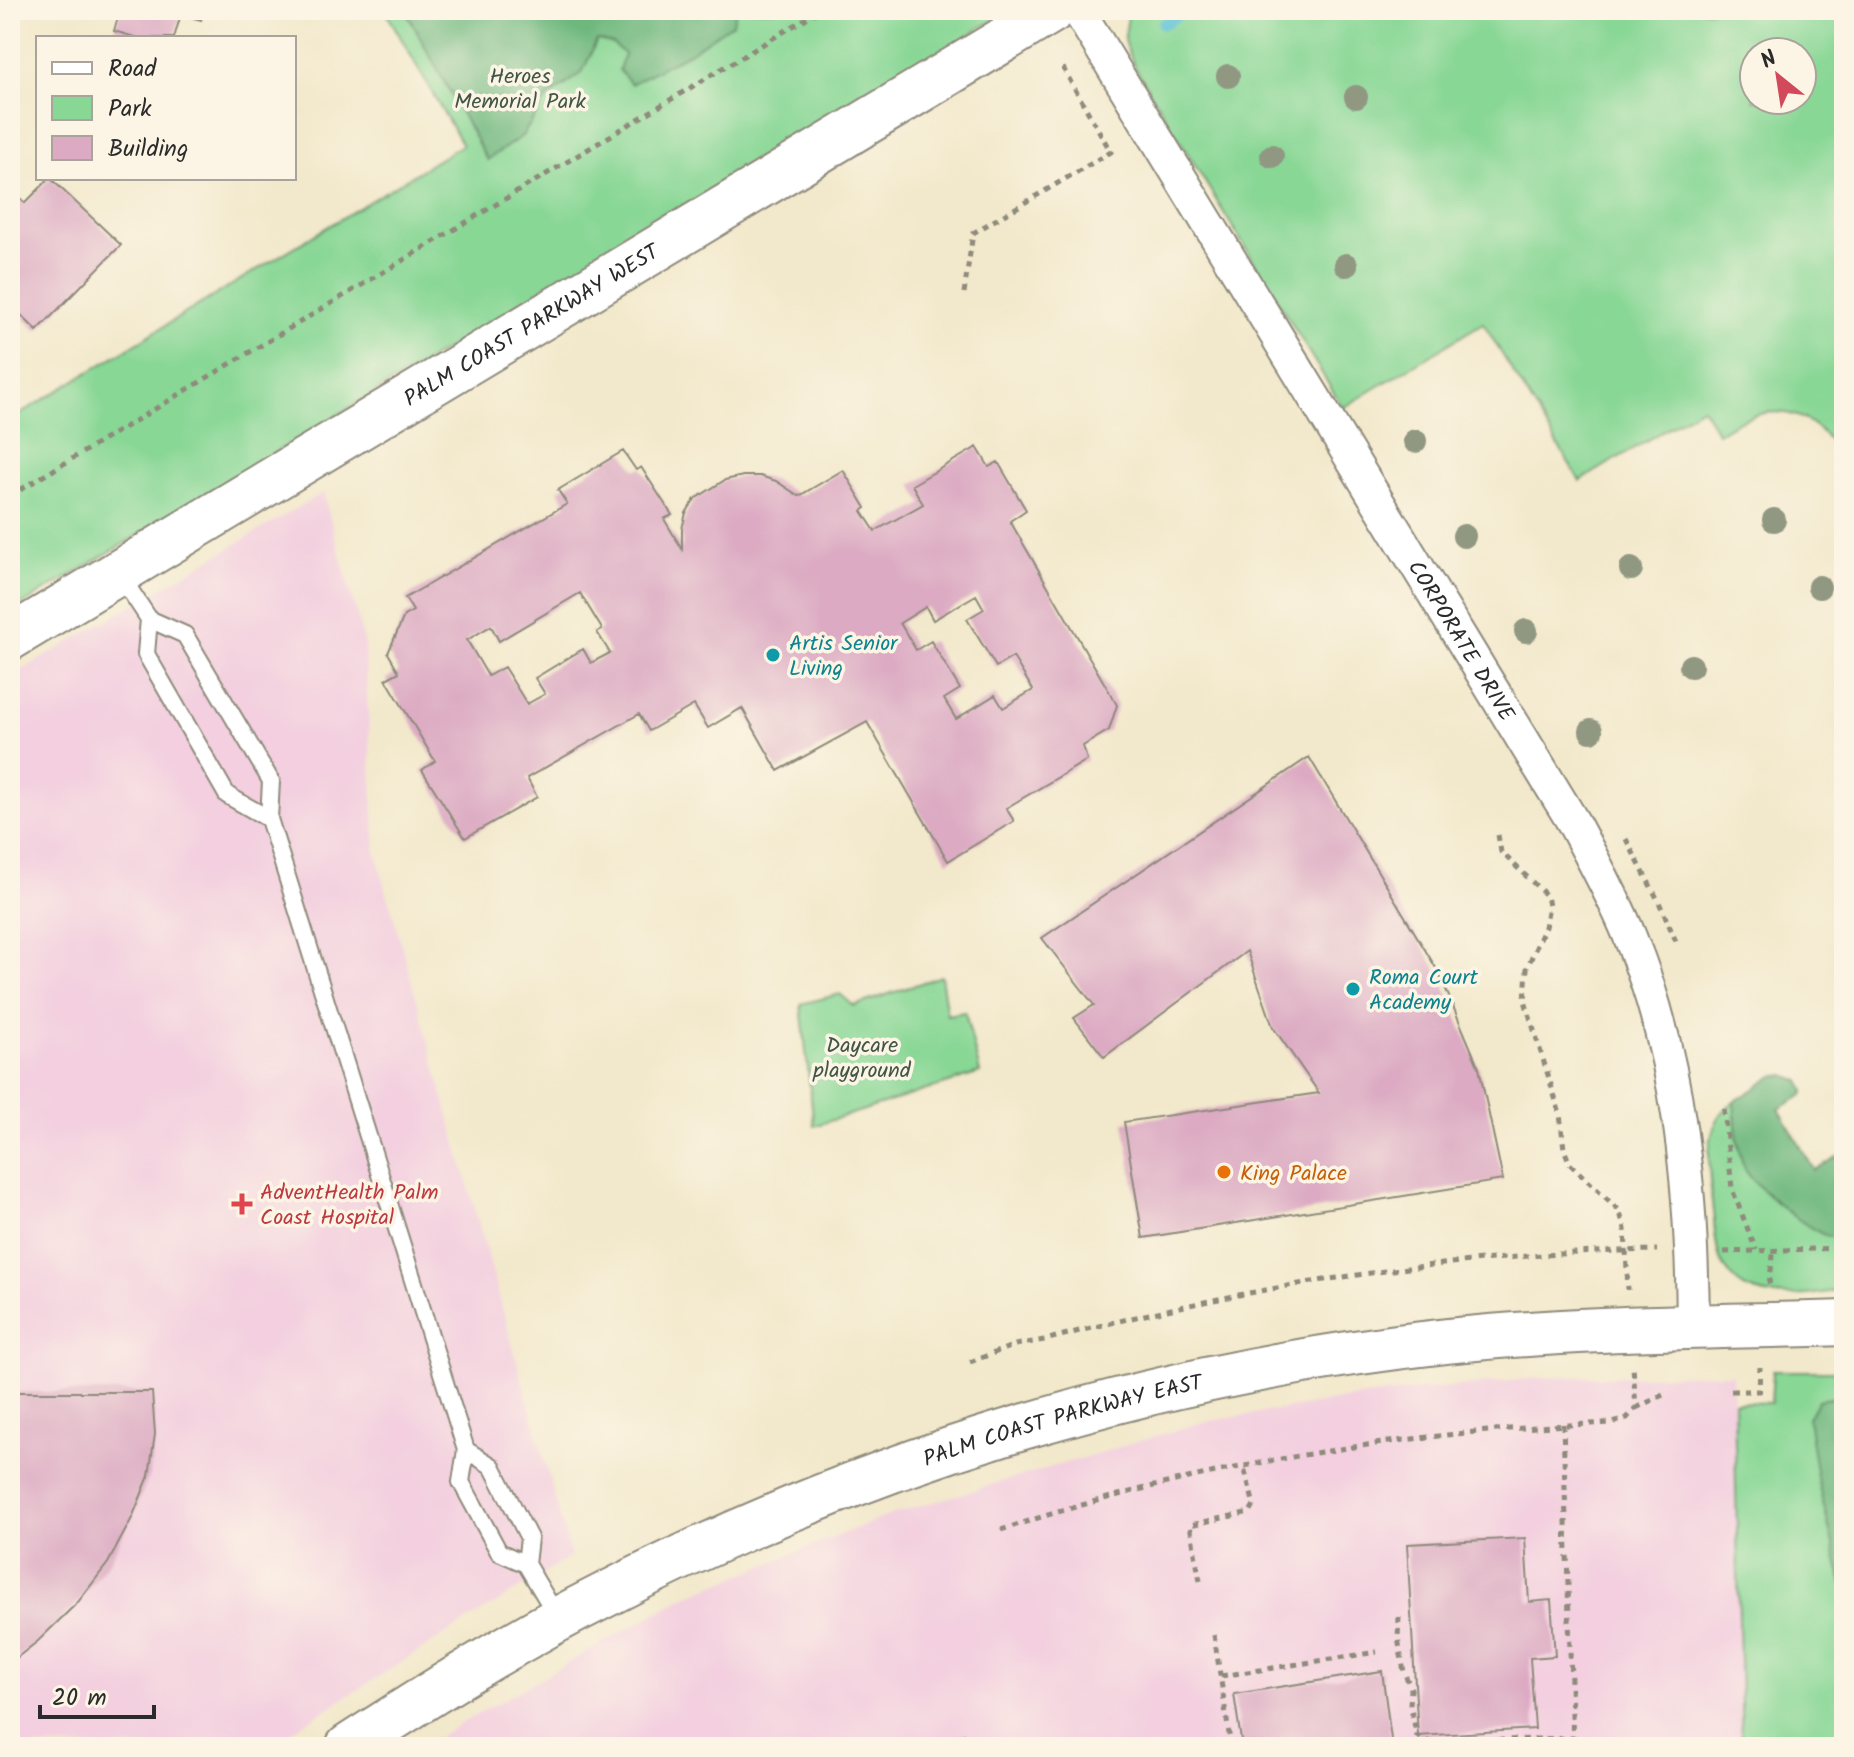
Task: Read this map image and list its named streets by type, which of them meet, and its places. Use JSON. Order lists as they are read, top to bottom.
{
  "streets": {
    "main road": ["PALM COAST PARKWAY WEST", "PALM COAST PARKWAY EAST"],
    "street": ["CORPORATE DRIVE"]
  },
  "crossings": [
    ["CORPORATE DRIVE", "PALM COAST PARKWAY EAST"]
  ],
  "parks": ["Heroes Memorial Park", "Daycare playground"],
  "places": {
    "other": ["Artis Senior Living", "Roma Court Academy", "King Palace"],
    "health": ["AdventHealth Palm Coast Hospital"]
  },
  "legend": ["Road", "Park", "Building"],
  "scale_bar": "20 m",
  "north": "top left"
}
